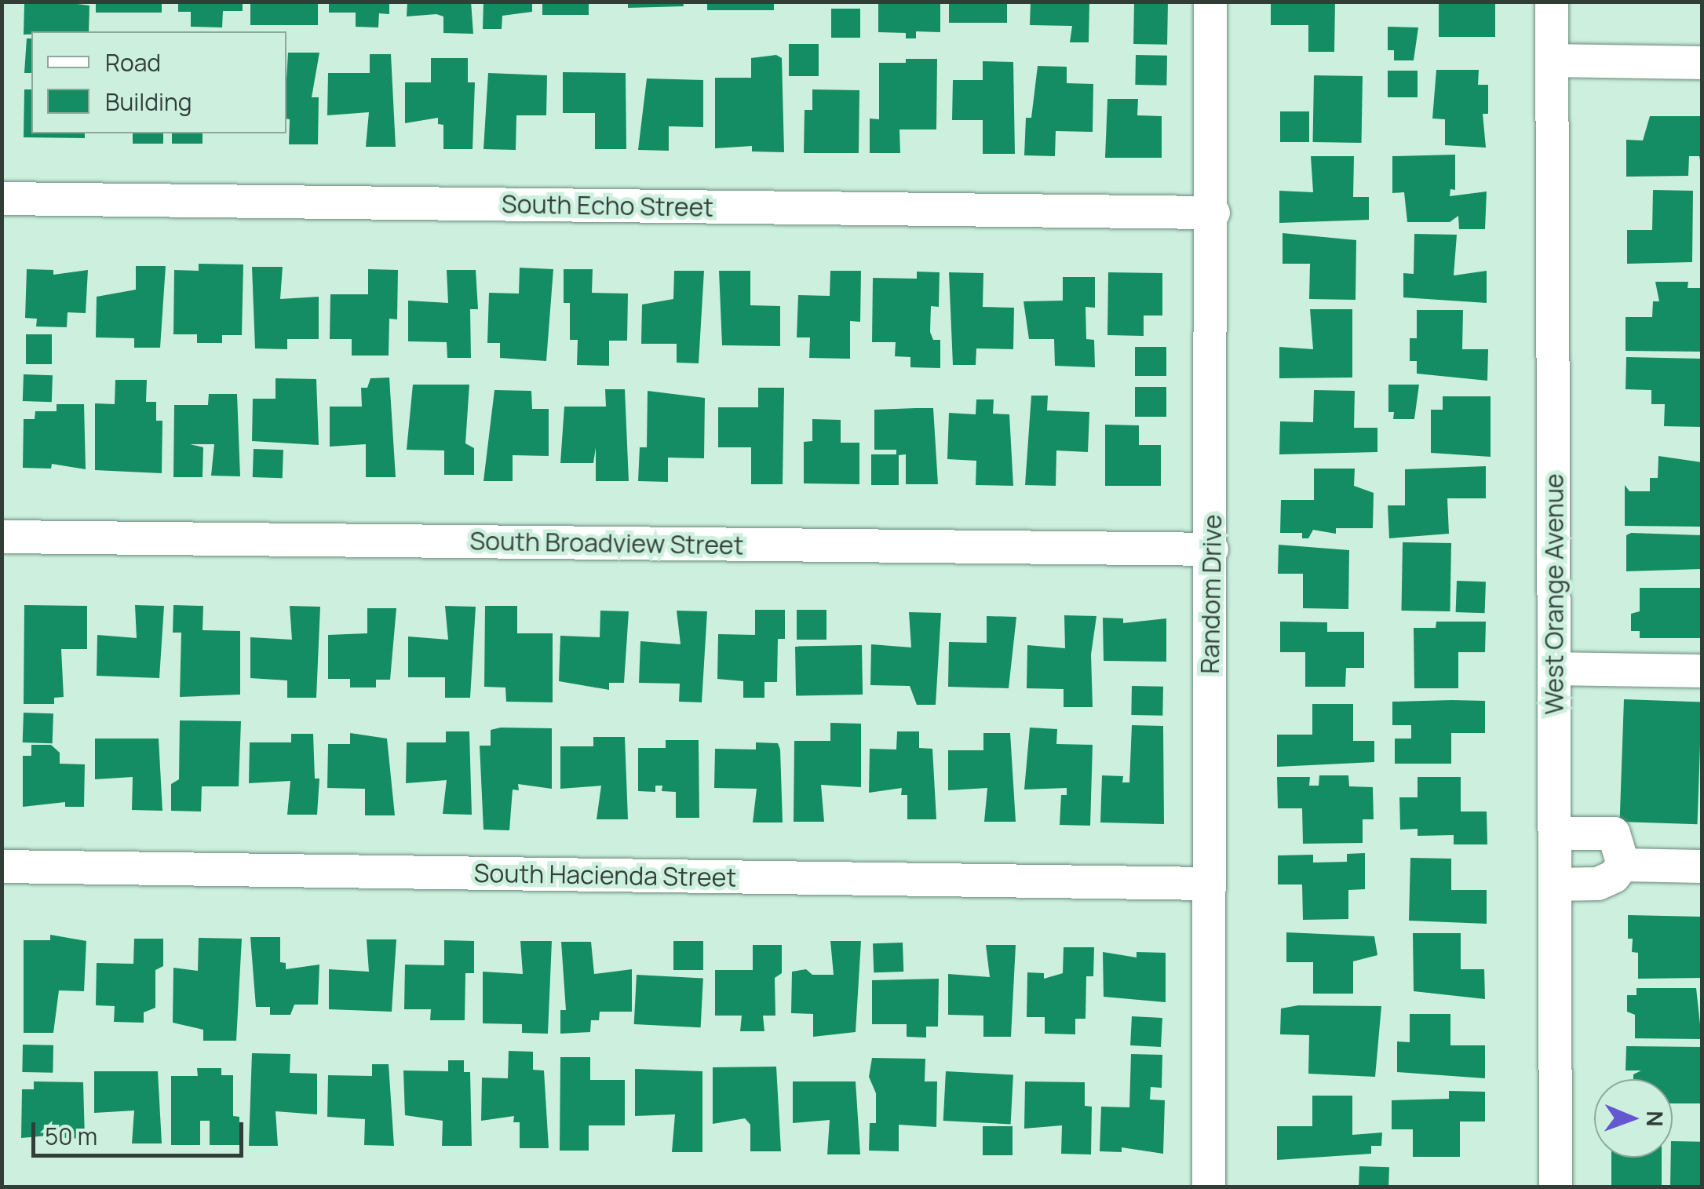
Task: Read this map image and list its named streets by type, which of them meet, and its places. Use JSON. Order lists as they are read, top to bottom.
{
  "streets": {
    "street": [
      "South Echo Street",
      "South Broadview Street",
      "Random Drive",
      "West Orange Avenue",
      "South Hacienda Street"
    ]
  },
  "crossings": [
    ["South Echo Street", "Random Drive"],
    ["South Broadview Street", "Random Drive"],
    ["Random Drive", "South Hacienda Street"]
  ],
  "legend": ["Road", "Building"],
  "scale_bar": "50 m",
  "north": "right"
}
